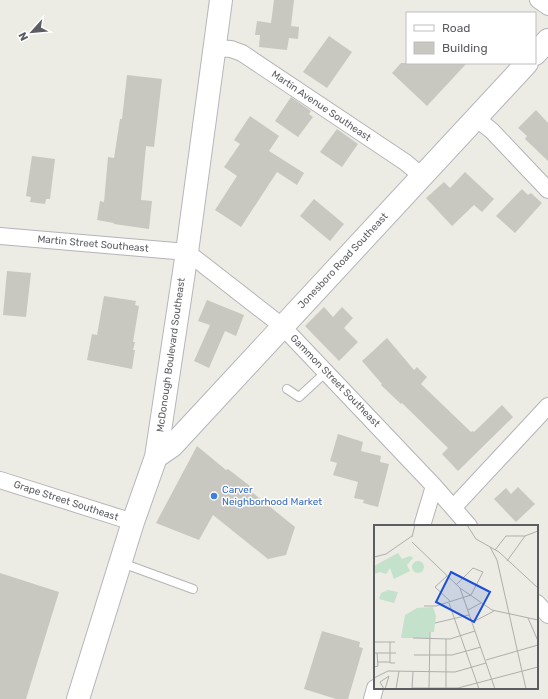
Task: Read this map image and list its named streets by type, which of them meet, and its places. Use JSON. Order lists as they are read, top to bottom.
{
  "streets": {
    "main road": ["Jonesboro Road Southeast", "McDonough Boulevard Southeast"],
    "street": [
      "Martin Avenue Southeast",
      "Martin Street Southeast",
      "Gammon Street Southeast",
      "Grape Street Southeast"
    ]
  },
  "crossings": [
    ["Martin Avenue Southeast", "Jonesboro Road Southeast"],
    ["Martin Avenue Southeast", "McDonough Boulevard Southeast"],
    ["Martin Street Southeast", "McDonough Boulevard Southeast"],
    ["Martin Street Southeast", "Gammon Street Southeast"],
    ["Jonesboro Road Southeast", "McDonough Boulevard Southeast"],
    ["Jonesboro Road Southeast", "Gammon Street Southeast"],
    ["McDonough Boulevard Southeast", "Gammon Street Southeast"],
    ["McDonough Boulevard Southeast", "Grape Street Southeast"]
  ],
  "places": ["Carver Neighborhood Market"],
  "legend": ["Road", "Building"],
  "north": "bottom left"
}
